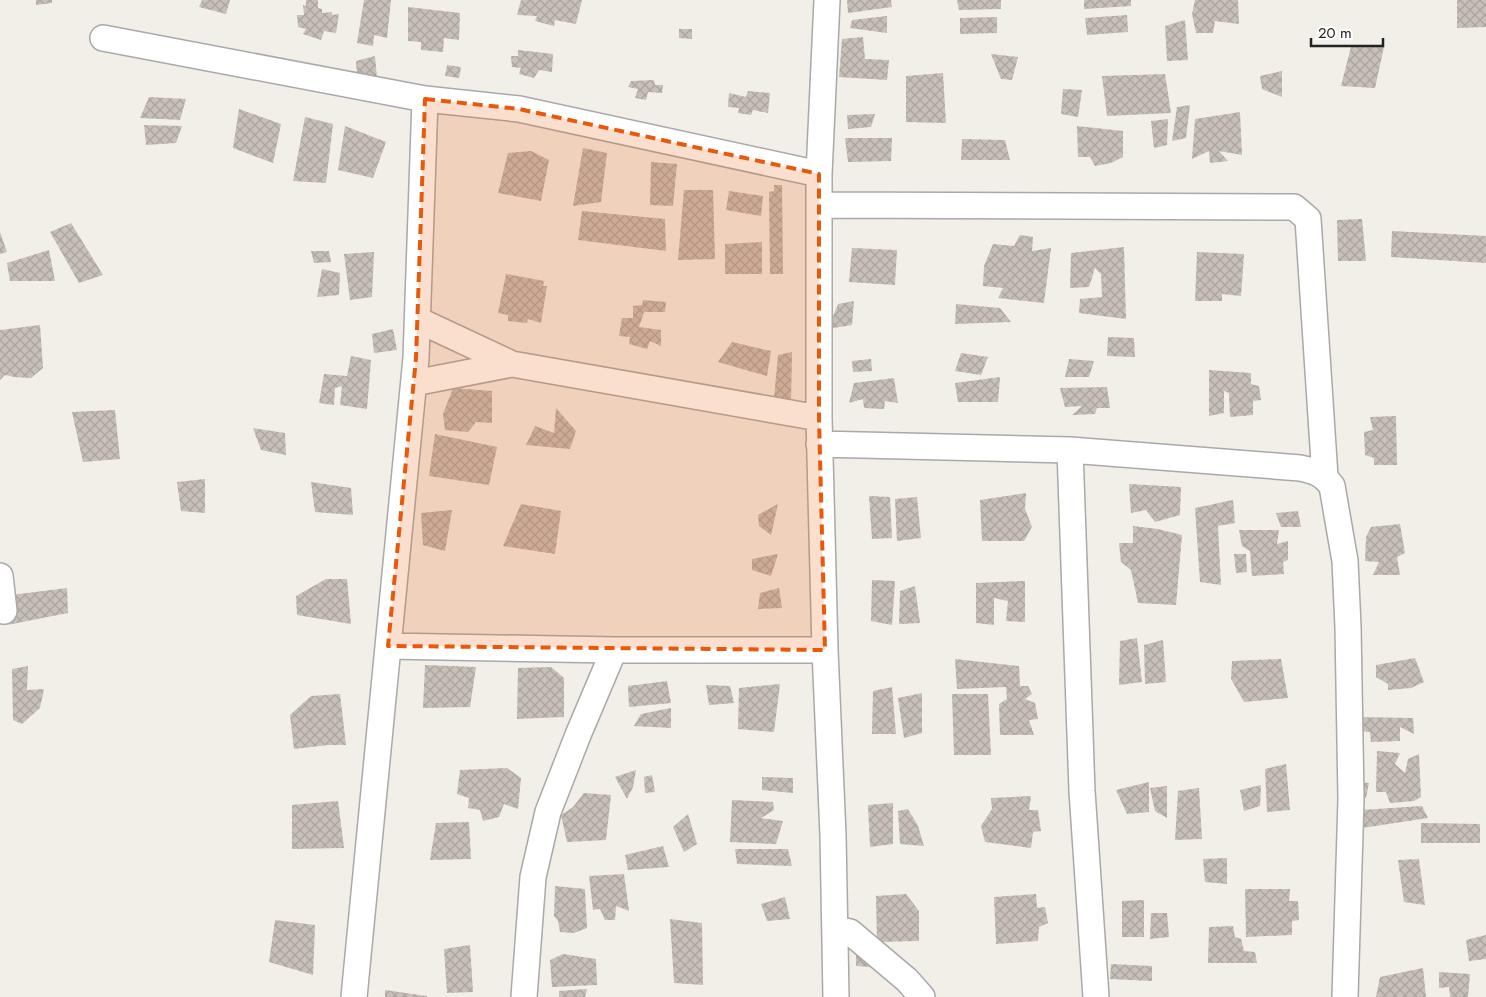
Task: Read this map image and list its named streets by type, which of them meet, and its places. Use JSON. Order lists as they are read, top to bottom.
{
  "scale_bar": "20 m"
}
